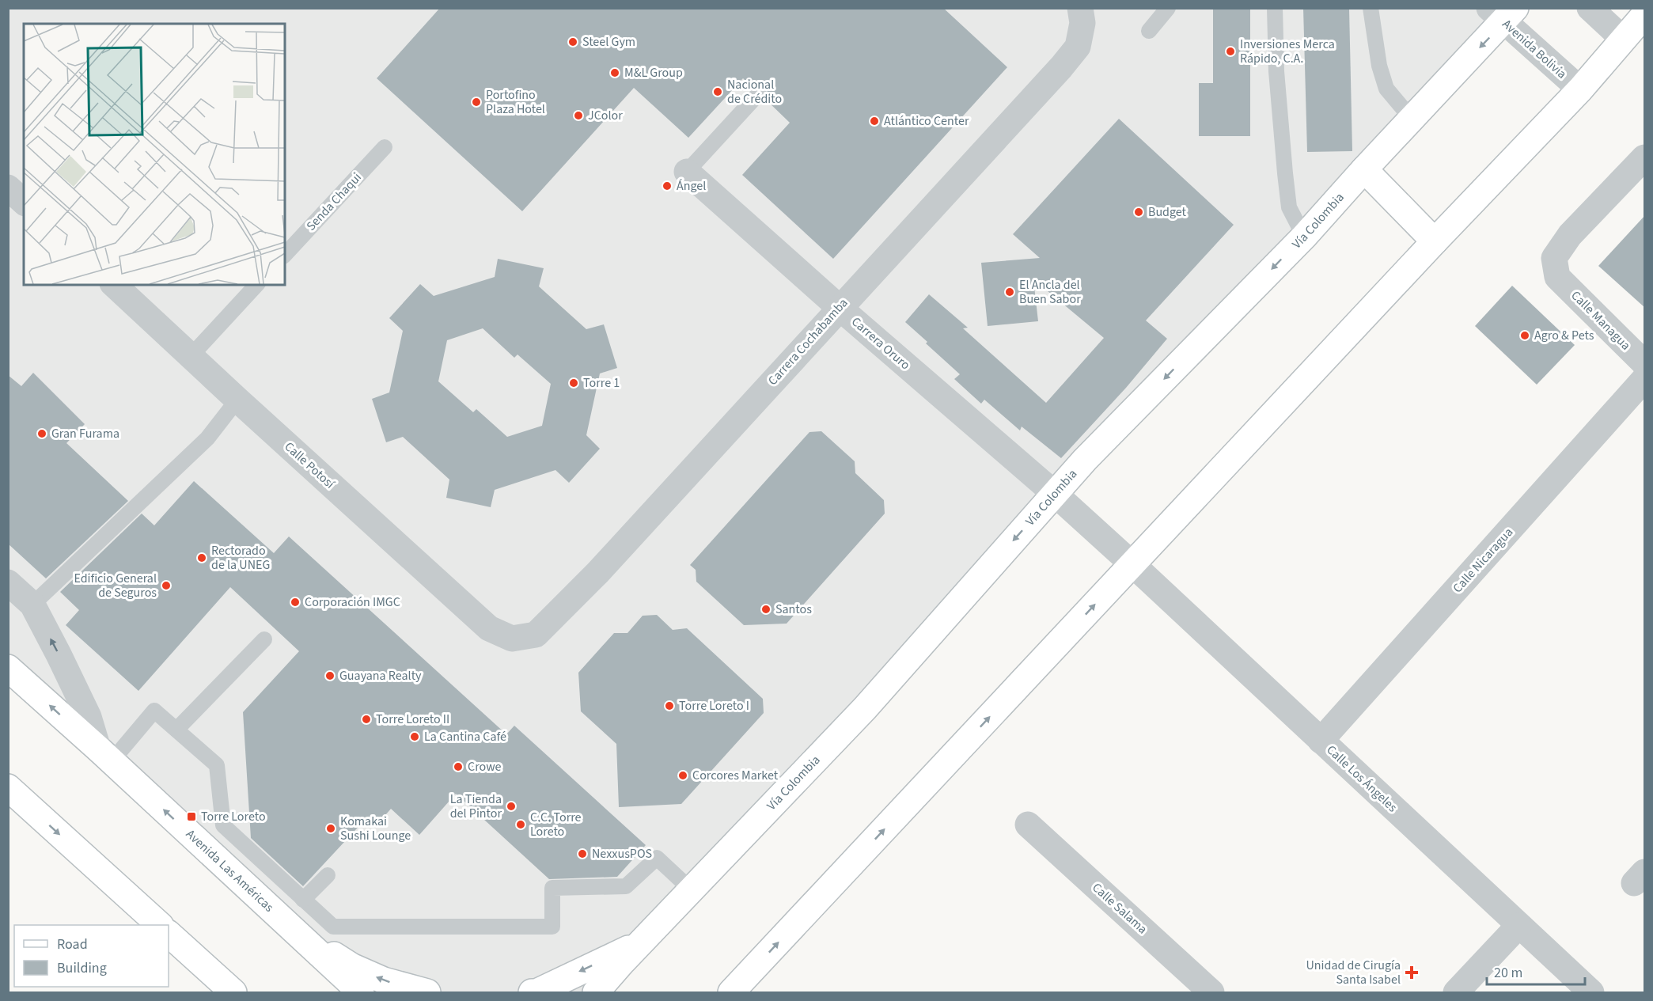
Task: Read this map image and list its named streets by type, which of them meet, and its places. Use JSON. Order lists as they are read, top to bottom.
{
  "streets": {
    "main road": ["Vía Colombia", "Avenida Las Américas"],
    "street": [
      "Avenida Bolivia",
      "Calle Managua",
      "Carrera Cochabamba",
      "Carrera Oruro",
      "Calle Potosí",
      "Calle Nicaragua",
      "Calle Los Ángeles",
      "Calle Salama"
    ],
    "lane": ["Senda Chaqui"]
  },
  "crossings": [
    ["Avenida Bolivia", "Vía Colombia"],
    ["Vía Colombia", "Carrera Oruro"],
    ["Carrera Cochabamba", "Carrera Oruro"],
    ["Carrera Cochabamba", "Calle Potosí"],
    ["Carrera Oruro", "Calle Los Ángeles"],
    ["Calle Nicaragua", "Calle Los Ángeles"]
  ],
  "one_way": ["Avenida Las Américas"],
  "places": {
    "other": [
      "Steel Gym",
      "Inversiones Merca Rápido, C.A.",
      "M&L Group",
      "Nacional de Crédito",
      "Portofino Plaza Hotel",
      "JColor",
      "Atlántico Center",
      "Ángel",
      "Budget",
      "El Ancla del Buen Sabor",
      "Agro & Pets",
      "Torre 1",
      "Gran Furama",
      "Rectorado de la UNEG",
      "Edificio General de Seguros",
      "Corporación IMGC",
      "Santos",
      "Guayana Realty",
      "Torre Loreto I",
      "Torre Loreto II",
      "La Cantina Café",
      "Crowe",
      "Corcores Market",
      "La Tienda del Pintor",
      "C.C. Torre Loreto",
      "Komakai Sushi Lounge",
      "NexxusPOS"
    ],
    "transit": ["Torre Loreto"],
    "health": ["Unidad de Cirugía Santa Isabel"]
  },
  "legend": ["Road", "Building"],
  "scale_bar": "20 m"
}
